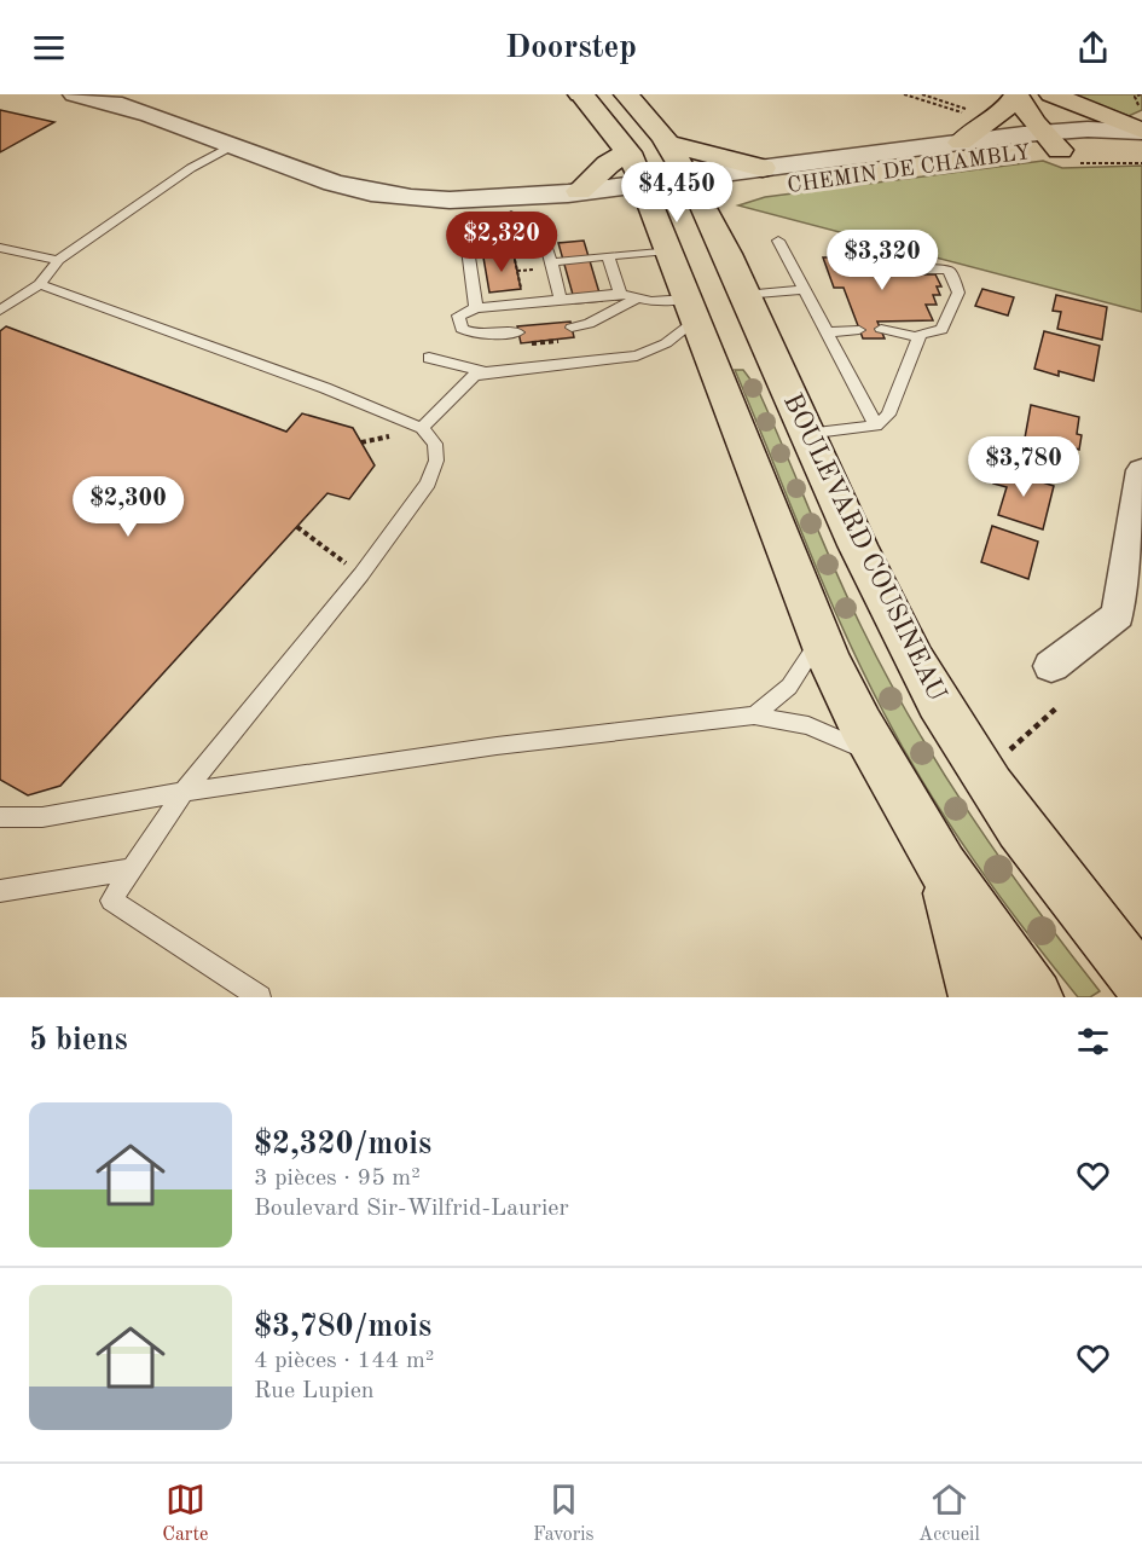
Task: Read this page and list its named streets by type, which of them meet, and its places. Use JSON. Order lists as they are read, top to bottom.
{
  "streets": {
    "main road": ["BOULEVARD COUSINEAU"],
    "street": ["CHEMIN DE CHAMBLY"]
  },
  "crossings": [
    ["CHEMIN DE CHAMBLY", "BOULEVARD COUSINEAU"]
  ],
  "page": {
    "header": "Doorstep",
    "price": [
      "$4,450",
      "$2,320",
      "$3,320",
      "$3,780",
      "$2,300"
    ],
    "heading": "5 biens",
    "list": [
      {
        "name": "$2,320/mois",
        "note": "3 pièces · 95 m² · Boulevard Sir-Wilfrid-Laurier"
      },
      {
        "name": "$3,780/mois",
        "note": "4 pièces · 144 m² · Rue Lupien"
      }
    ],
    "tabs": ["Carte", "Favoris", "Accueil"]
  }
}
